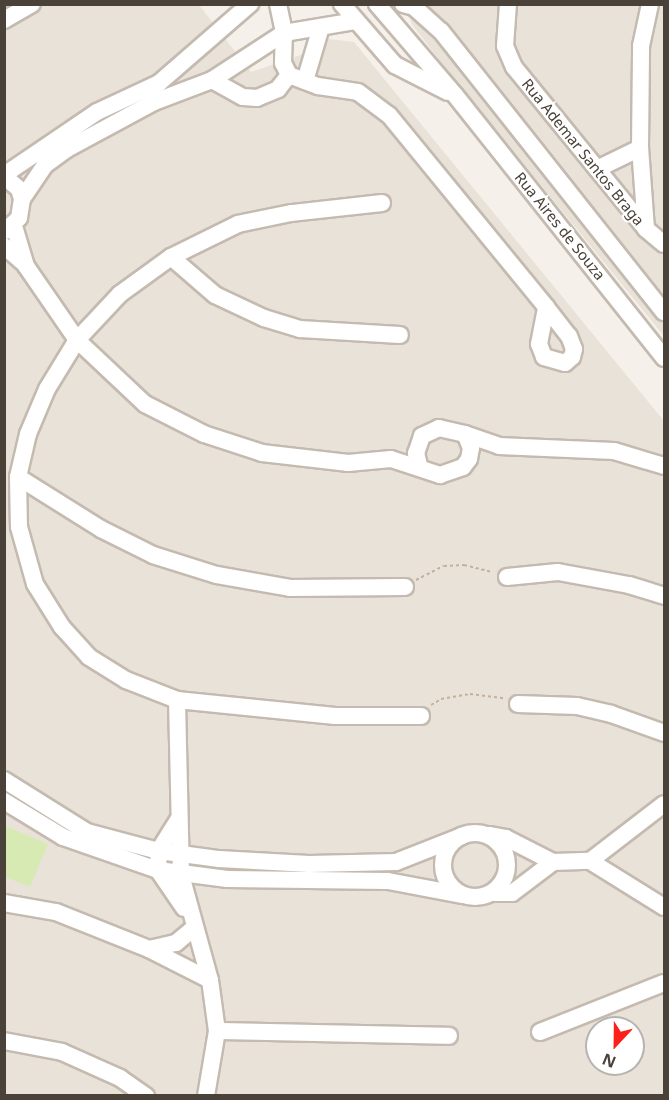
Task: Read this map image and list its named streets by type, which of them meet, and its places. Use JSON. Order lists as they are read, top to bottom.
{
  "streets": {
    "street": ["Rua Ademar Santos Braga", "Rua Aires de Souza"]
  },
  "north": "bottom"
}
